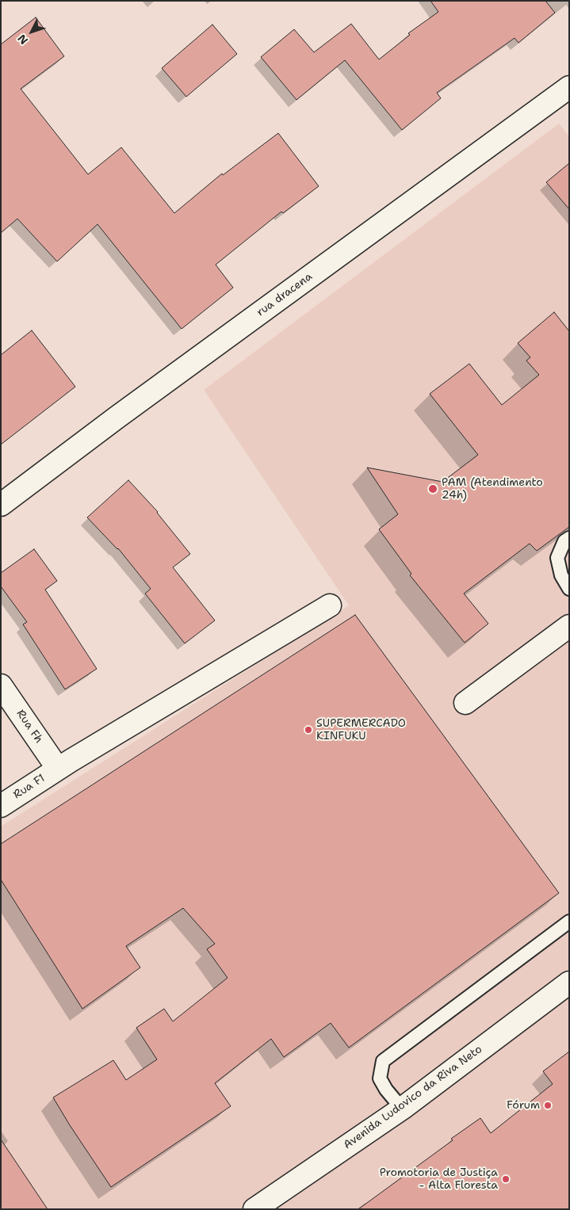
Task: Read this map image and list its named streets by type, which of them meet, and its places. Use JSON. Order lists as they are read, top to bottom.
{
  "streets": {
    "street": [
      "rua dracena",
      "Rua Fh",
      "Rua F1",
      "Avenida Ludovico da Riva Neto"
    ]
  },
  "crossings": [
    ["Rua Fh", "Rua F1"]
  ],
  "places": [
    "PAM (Atendimento 24h)",
    "SUPERMERCADO KINFUKU",
    "Fórum",
    "Promotoria de Justiça - Alta Floresta"
  ],
  "north": "bottom left"
}
